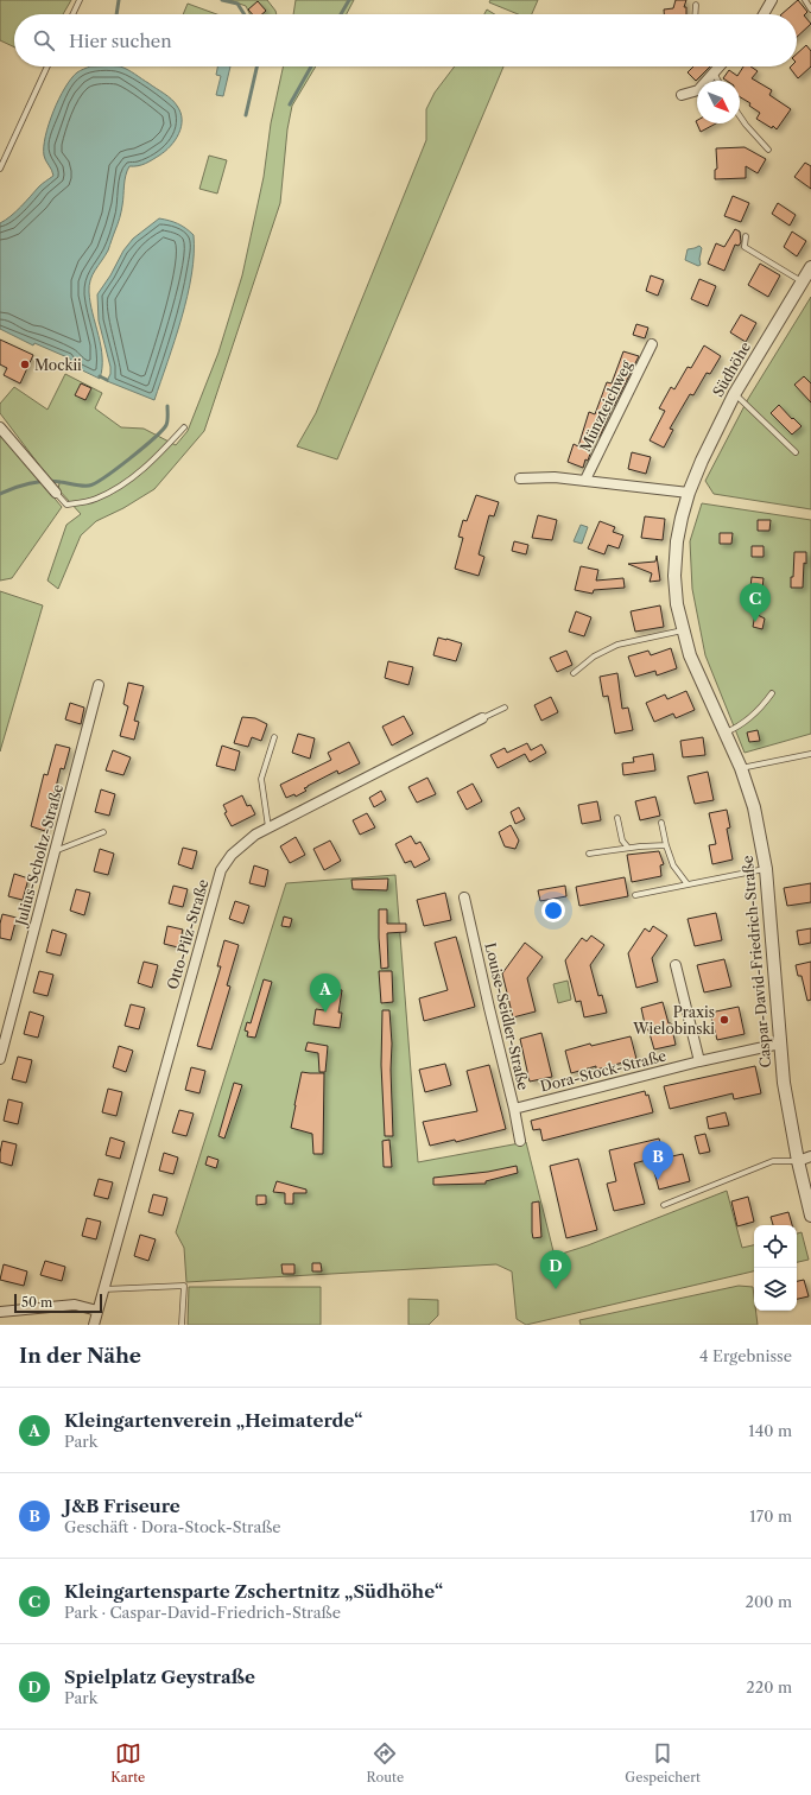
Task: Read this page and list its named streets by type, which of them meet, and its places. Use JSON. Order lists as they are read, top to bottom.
{
  "streets": {
    "street": [
      "Südhöhe",
      "Münzteichweg",
      "Julius-Scholtz-Straße",
      "Otto-Pilz-Straße",
      "Caspar-David-Friedrich-Straße",
      "Louise-Seidler-Straße",
      "Dora-Stock-Straße"
    ]
  },
  "crossings": [
    ["Südhöhe", "Caspar-David-Friedrich-Straße"],
    ["Caspar-David-Friedrich-Straße", "Dora-Stock-Straße"],
    ["Louise-Seidler-Straße", "Dora-Stock-Straße"]
  ],
  "places": ["Mockii", "Praxis Wielobinski"],
  "scale_bar": "50 m",
  "north": "bottom right",
  "page": {
    "search": "Hier suchen",
    "pins": [
      "C",
      "A",
      "B",
      "D"
    ],
    "scale": "50 m",
    "heading": ["In der Nähe", "4 Ergebnisse"],
    "list": [
      {
        "mark": "A",
        "name": "Kleingartenverein „Heimaterde“",
        "note": "Park",
        "value": "140 m"
      },
      {
        "mark": "B",
        "name": "J&B Friseure",
        "note": "Geschäft · Dora-Stock-Straße",
        "value": "170 m"
      },
      {
        "mark": "C",
        "name": "Kleingartensparte Zschertnitz „Südhöhe“",
        "note": "Park · Caspar-David-Friedrich-Straße",
        "value": "200 m"
      },
      {
        "mark": "D",
        "name": "Spielplatz Geystraße",
        "note": "Park",
        "value": "220 m"
      }
    ],
    "nav": ["Karte", "Route", "Gespeichert"]
  }
}
